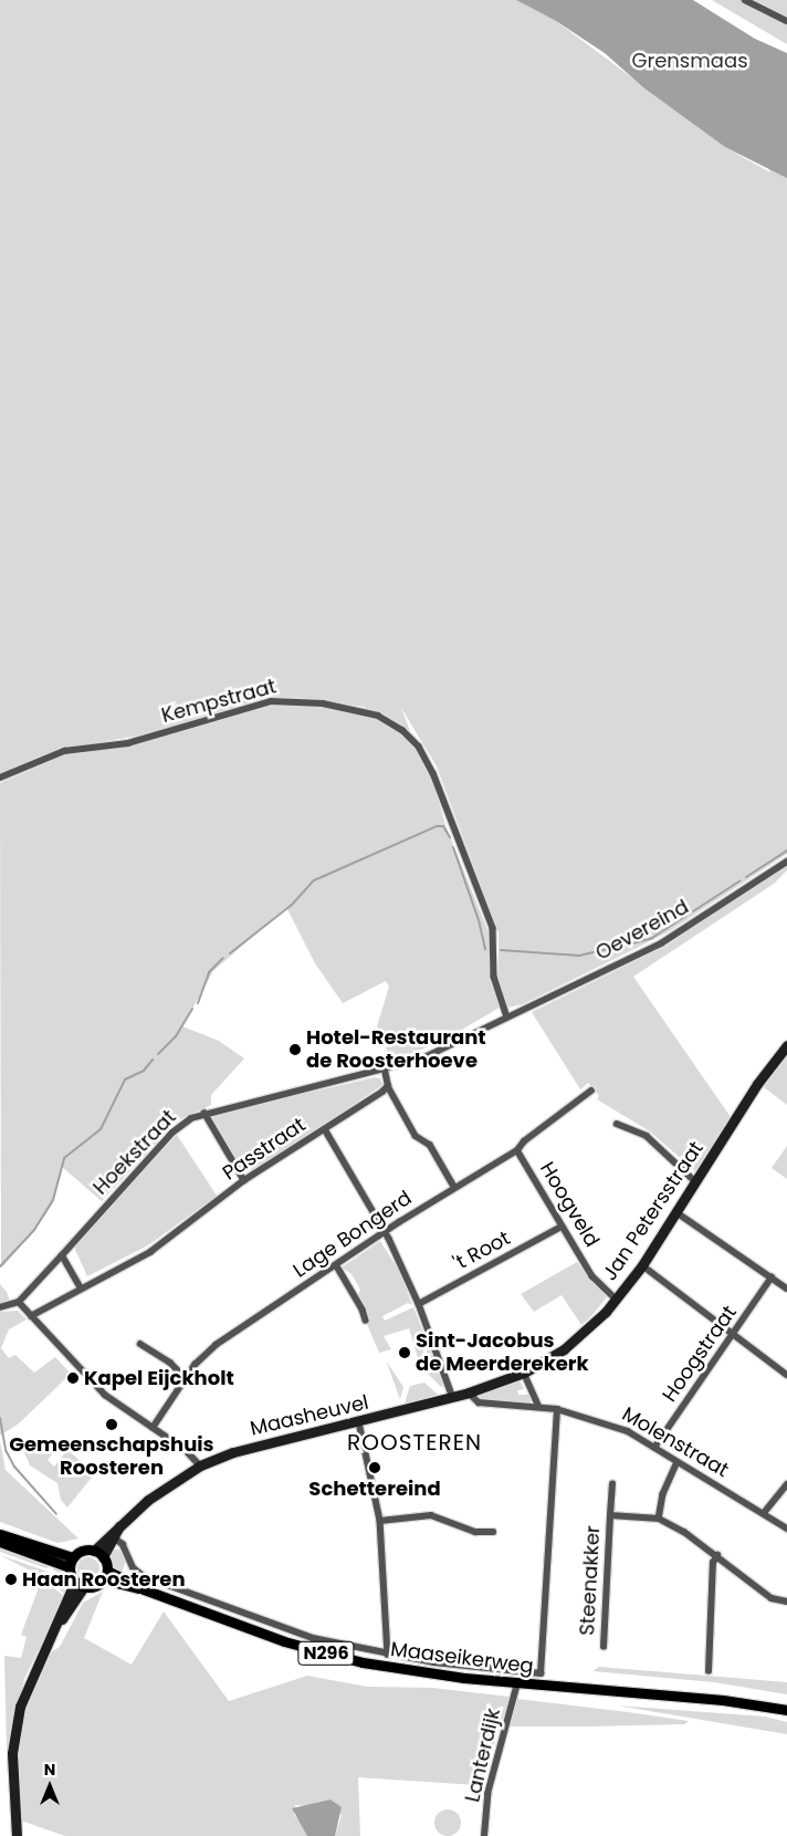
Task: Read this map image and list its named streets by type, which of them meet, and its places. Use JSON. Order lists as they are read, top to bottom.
{
  "streets": {
    "main road": ["N296", "Maaseikerweg"],
    "street": [
      "Kempstraat",
      "Oevereind",
      "Passtraat",
      "Hoekstraat",
      "Hoogveld",
      "Jan Petersstraat",
      "Lage Bongerd",
      "'t Root",
      "Hoogstraat",
      "Maasheuvel",
      "Molenstraat",
      "Steenakker",
      "Lanterdijk"
    ]
  },
  "crossings": [
    ["Kempstraat", "Oevereind"],
    ["Hoogveld", "Jan Petersstraat"],
    ["Hoogveld", "Lage Bongerd"],
    ["Hoogveld", "'t Root"],
    ["Jan Petersstraat", "Maasheuvel"],
    ["Hoogstraat", "Molenstraat"],
    ["Maasheuvel", "Molenstraat"],
    ["Maasheuvel", "Maaseikerweg"],
    ["Maaseikerweg", "Lanterdijk"]
  ],
  "districts": ["ROOSTEREN"],
  "parks": ["Grensmaas"],
  "places": [
    "Hotel-Restaurant de Roosterhoeve",
    "Sint-Jacobus de Meerderekerk",
    "Kapel Eijckholt",
    "Gemeenschapshuis Roosteren",
    "Schettereind",
    "Haan Roosteren"
  ],
  "north": "top"
}
